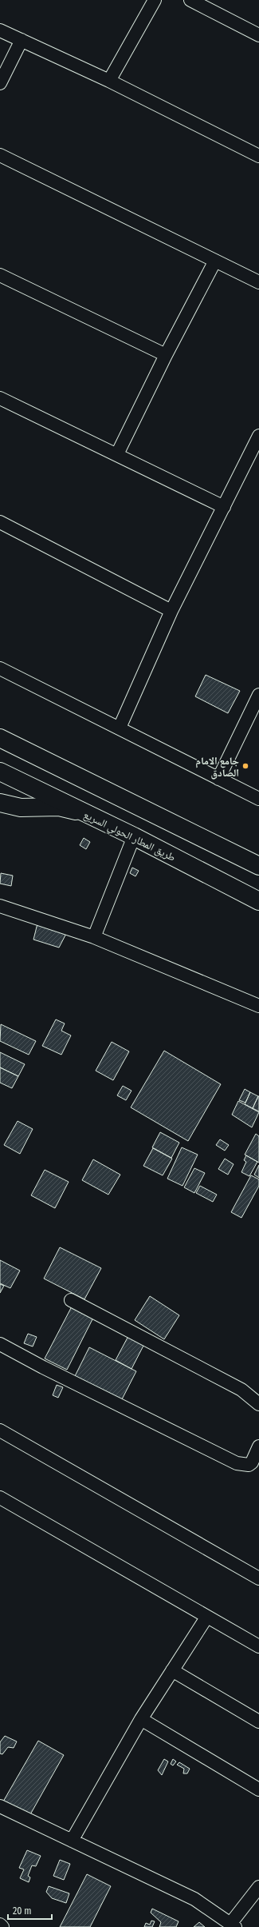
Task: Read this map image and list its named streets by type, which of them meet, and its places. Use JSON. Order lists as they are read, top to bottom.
{
  "streets": {
    "main road": ["طريق المطار الحولي السريع"]
  },
  "places": ["جامع الامام الصادق"],
  "scale_bar": "20 m"
}
